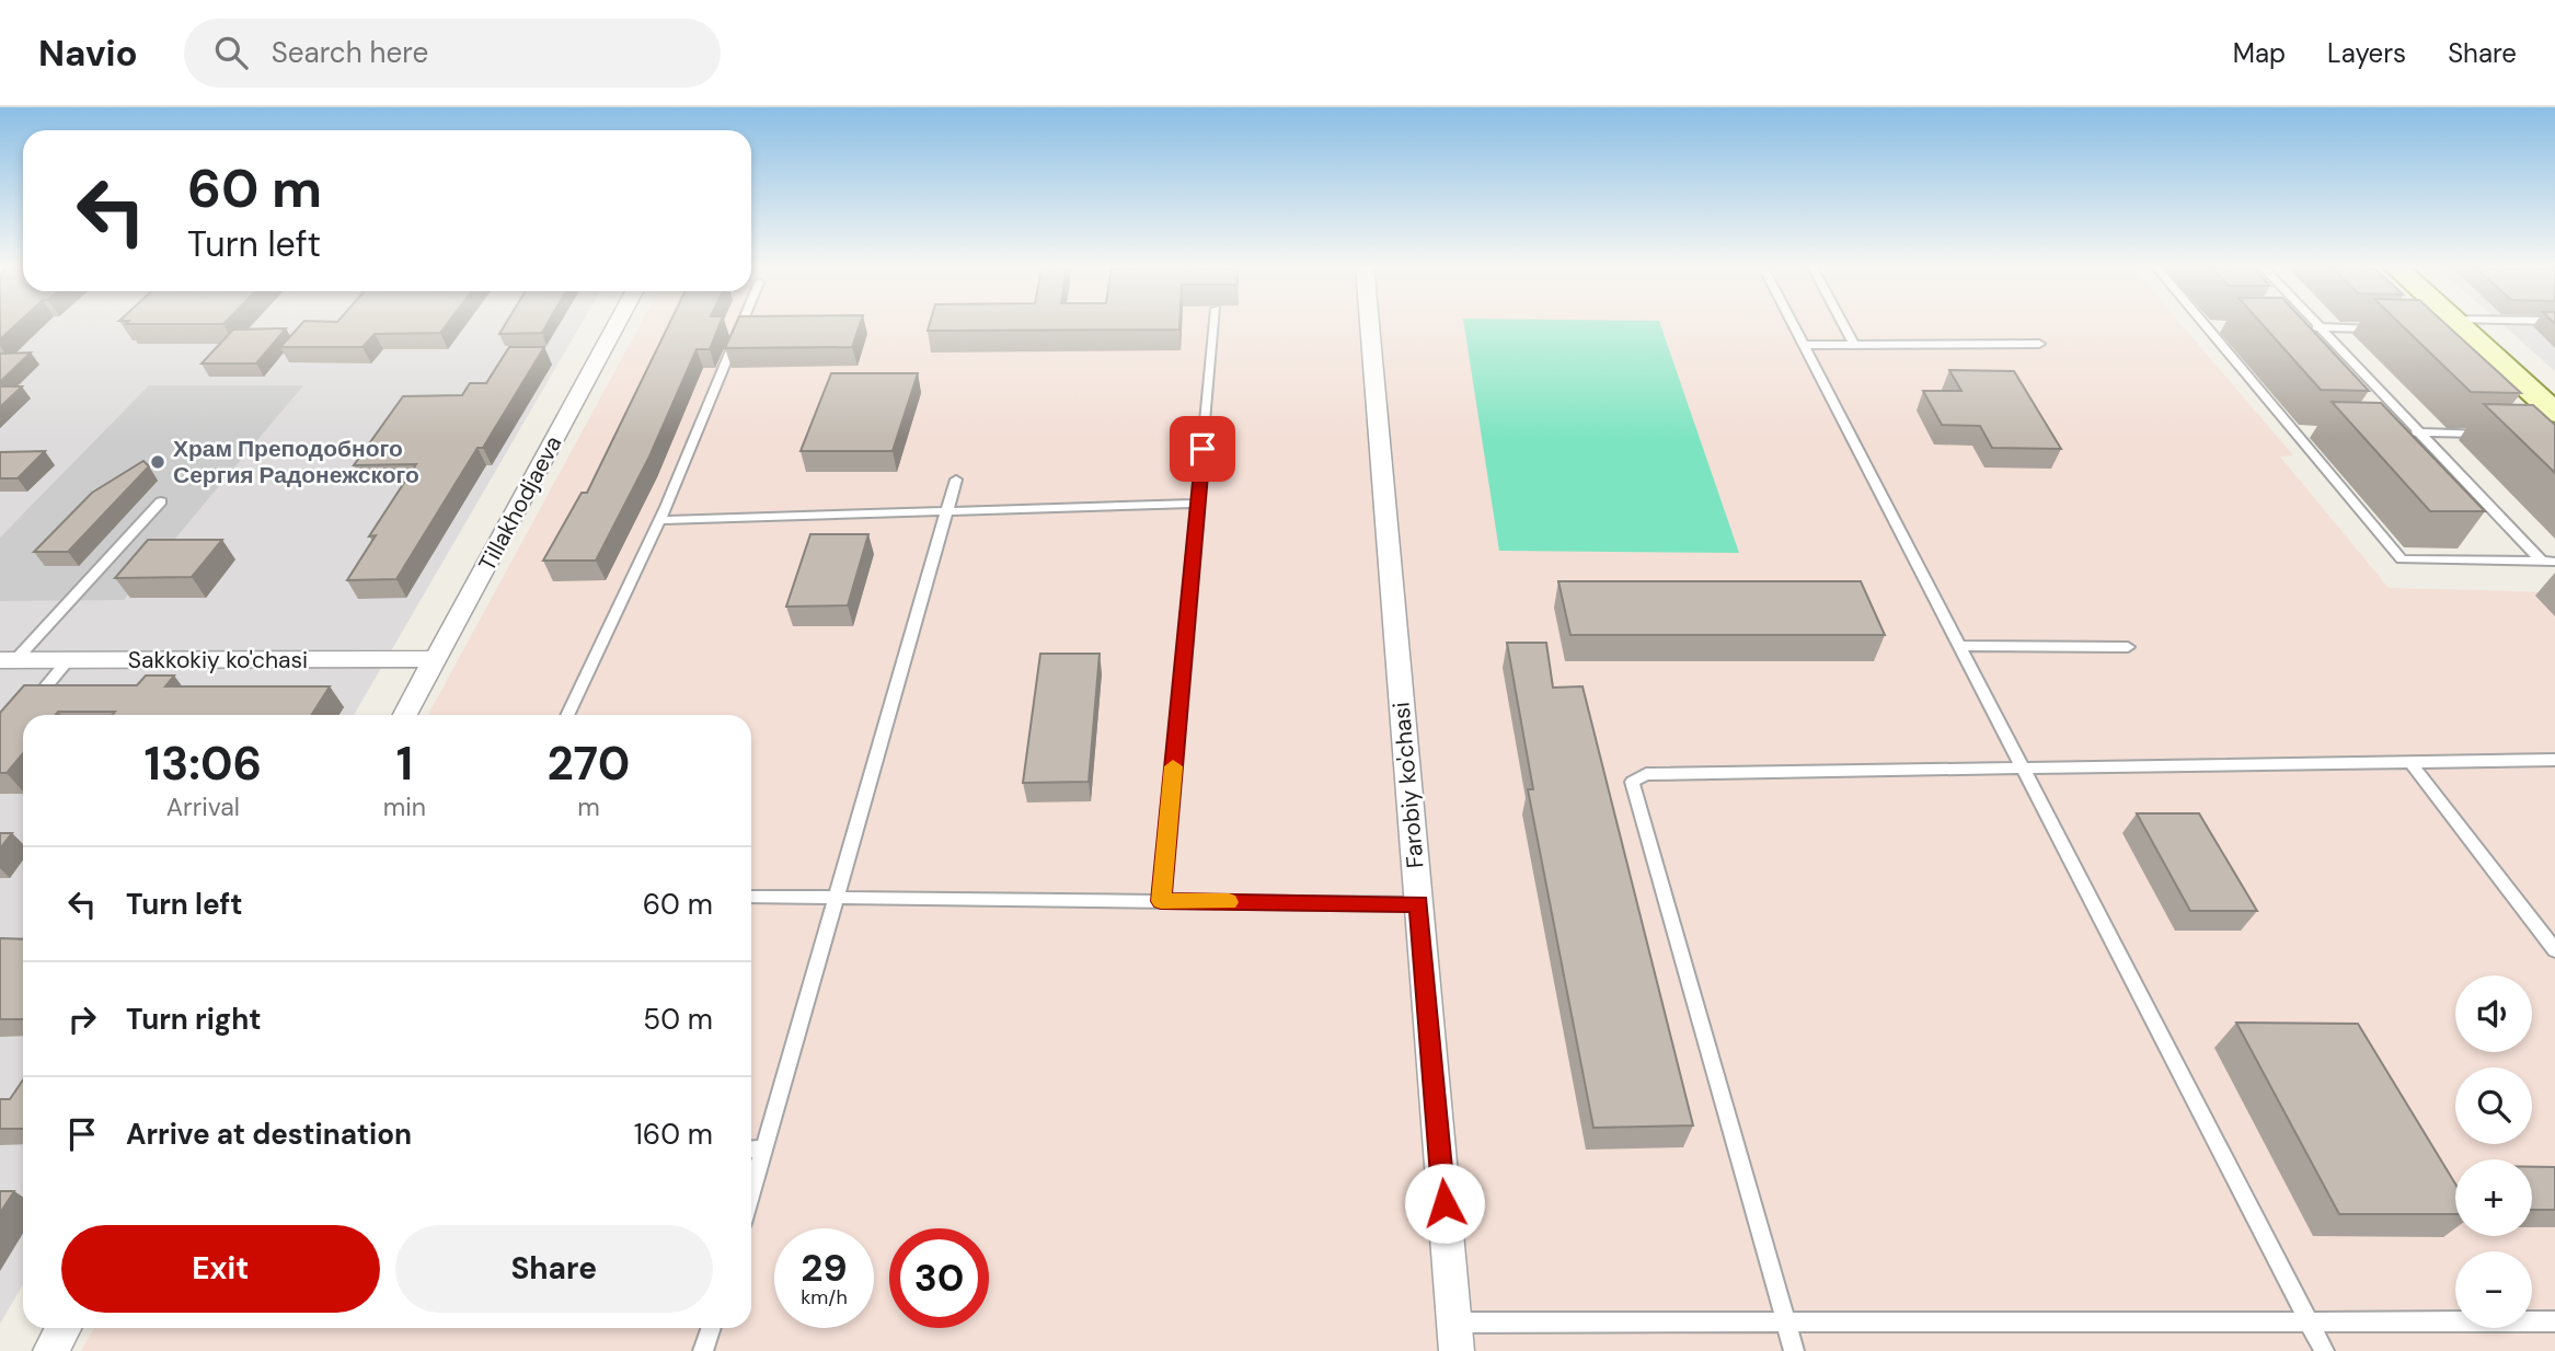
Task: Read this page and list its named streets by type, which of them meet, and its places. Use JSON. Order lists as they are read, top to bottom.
{
  "streets": {
    "street": ["Tillakhodjaeva", "Sakkokiy ko'chasi", "Farobiy ko'chasi"]
  },
  "crossings": [
    ["Tillakhodjaeva", "Sakkokiy ko'chasi"]
  ],
  "places": ["Храм Преподобного Сергия Радонежского"],
  "page": {
    "header": "Navio",
    "search": "Search here",
    "nav": ["Map", "Layers", "Share"],
    "turn": ["60 m", "Turn left"],
    "eta": [
      "13:06",
      "Arrival",
      "1",
      "min",
      "270",
      "m"
    ],
    "list": [
      {
        "name": "Turn left",
        "value": "60 m"
      },
      {
        "name": "Turn right",
        "value": "50 m"
      },
      {
        "name": "Arrive at destination",
        "value": "160 m"
      }
    ],
    "map_buttons": ["+", "−"],
    "buttons": ["Exit", "Share"],
    "speed": "29 km/h",
    "limit": "30"
  }
}
